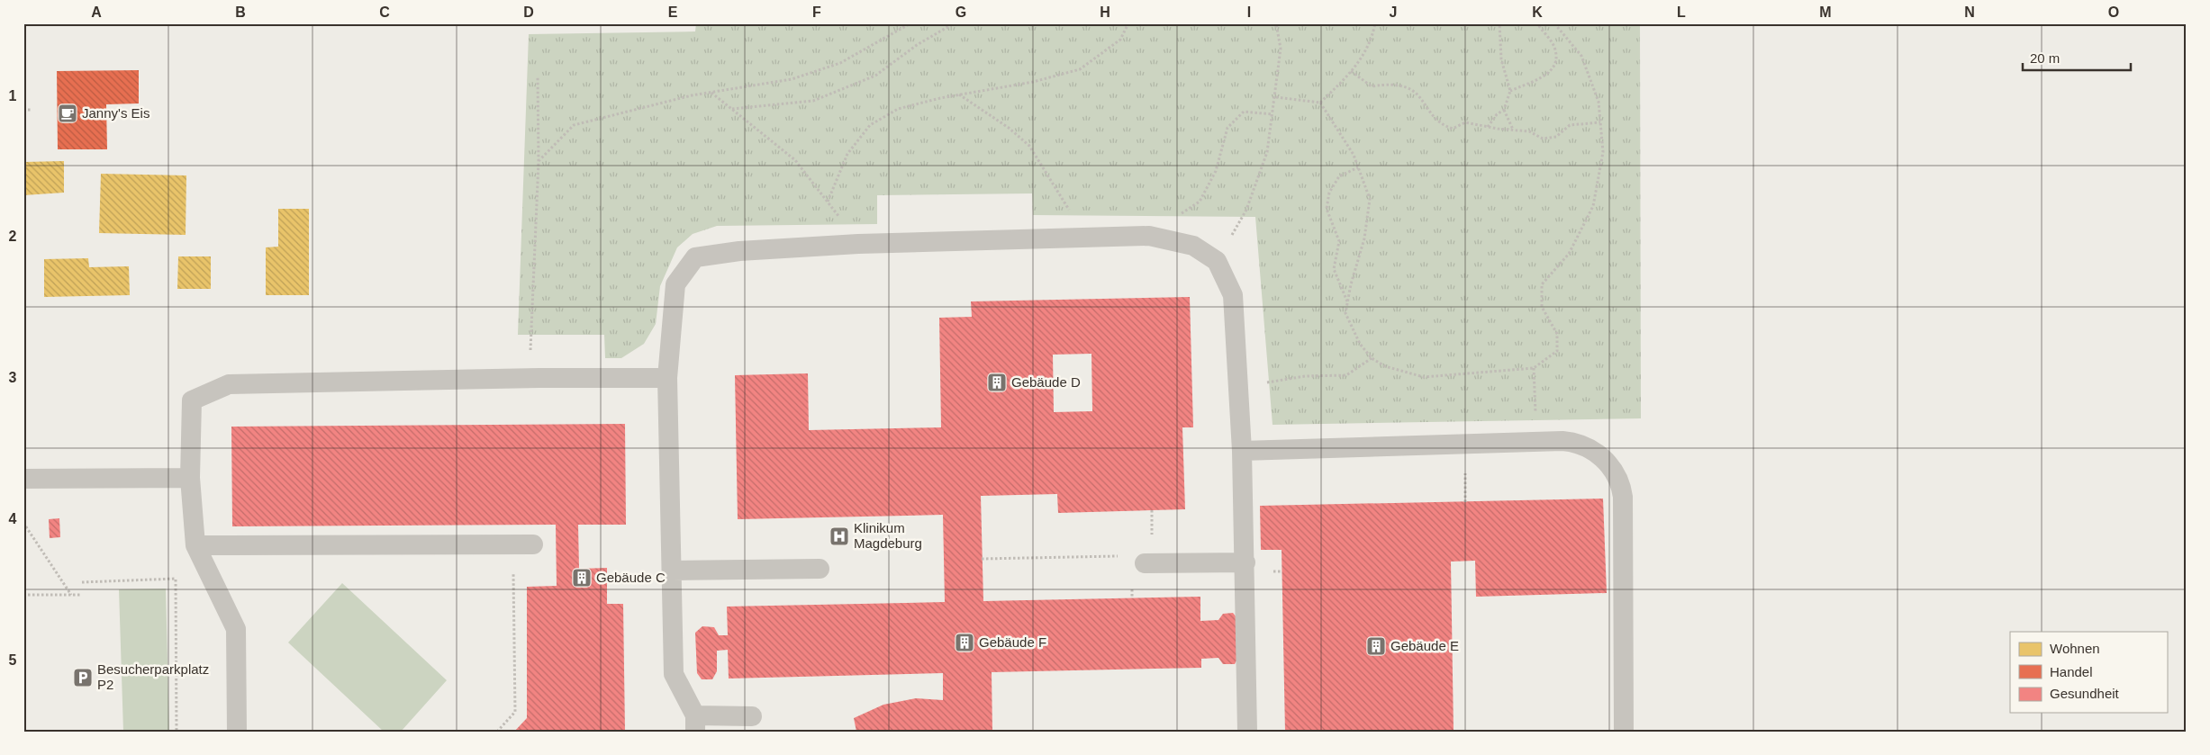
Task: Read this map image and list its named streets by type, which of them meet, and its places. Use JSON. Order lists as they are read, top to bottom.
{
  "places": {
    "cafe": ["Janny's Eis"],
    "building": [
      "Gebäude D",
      "Gebäude C",
      "Gebäude F",
      "Gebäude E"
    ],
    "hospital": ["Klinikum Magdeburg"],
    "parking": ["Besucherparkplatz P2"]
  },
  "legend": ["Wohnen", "Handel", "Gesundheit"],
  "scale_bar": "20 m",
  "grid": {
    "columns": [
      "A",
      "B",
      "C",
      "D",
      "E",
      "F",
      "G",
      "H",
      "I",
      "J",
      "K",
      "L",
      "M",
      "N",
      "O"
    ],
    "rows": [
      "1",
      "2",
      "3",
      "4",
      "5"
    ]
  }
}
